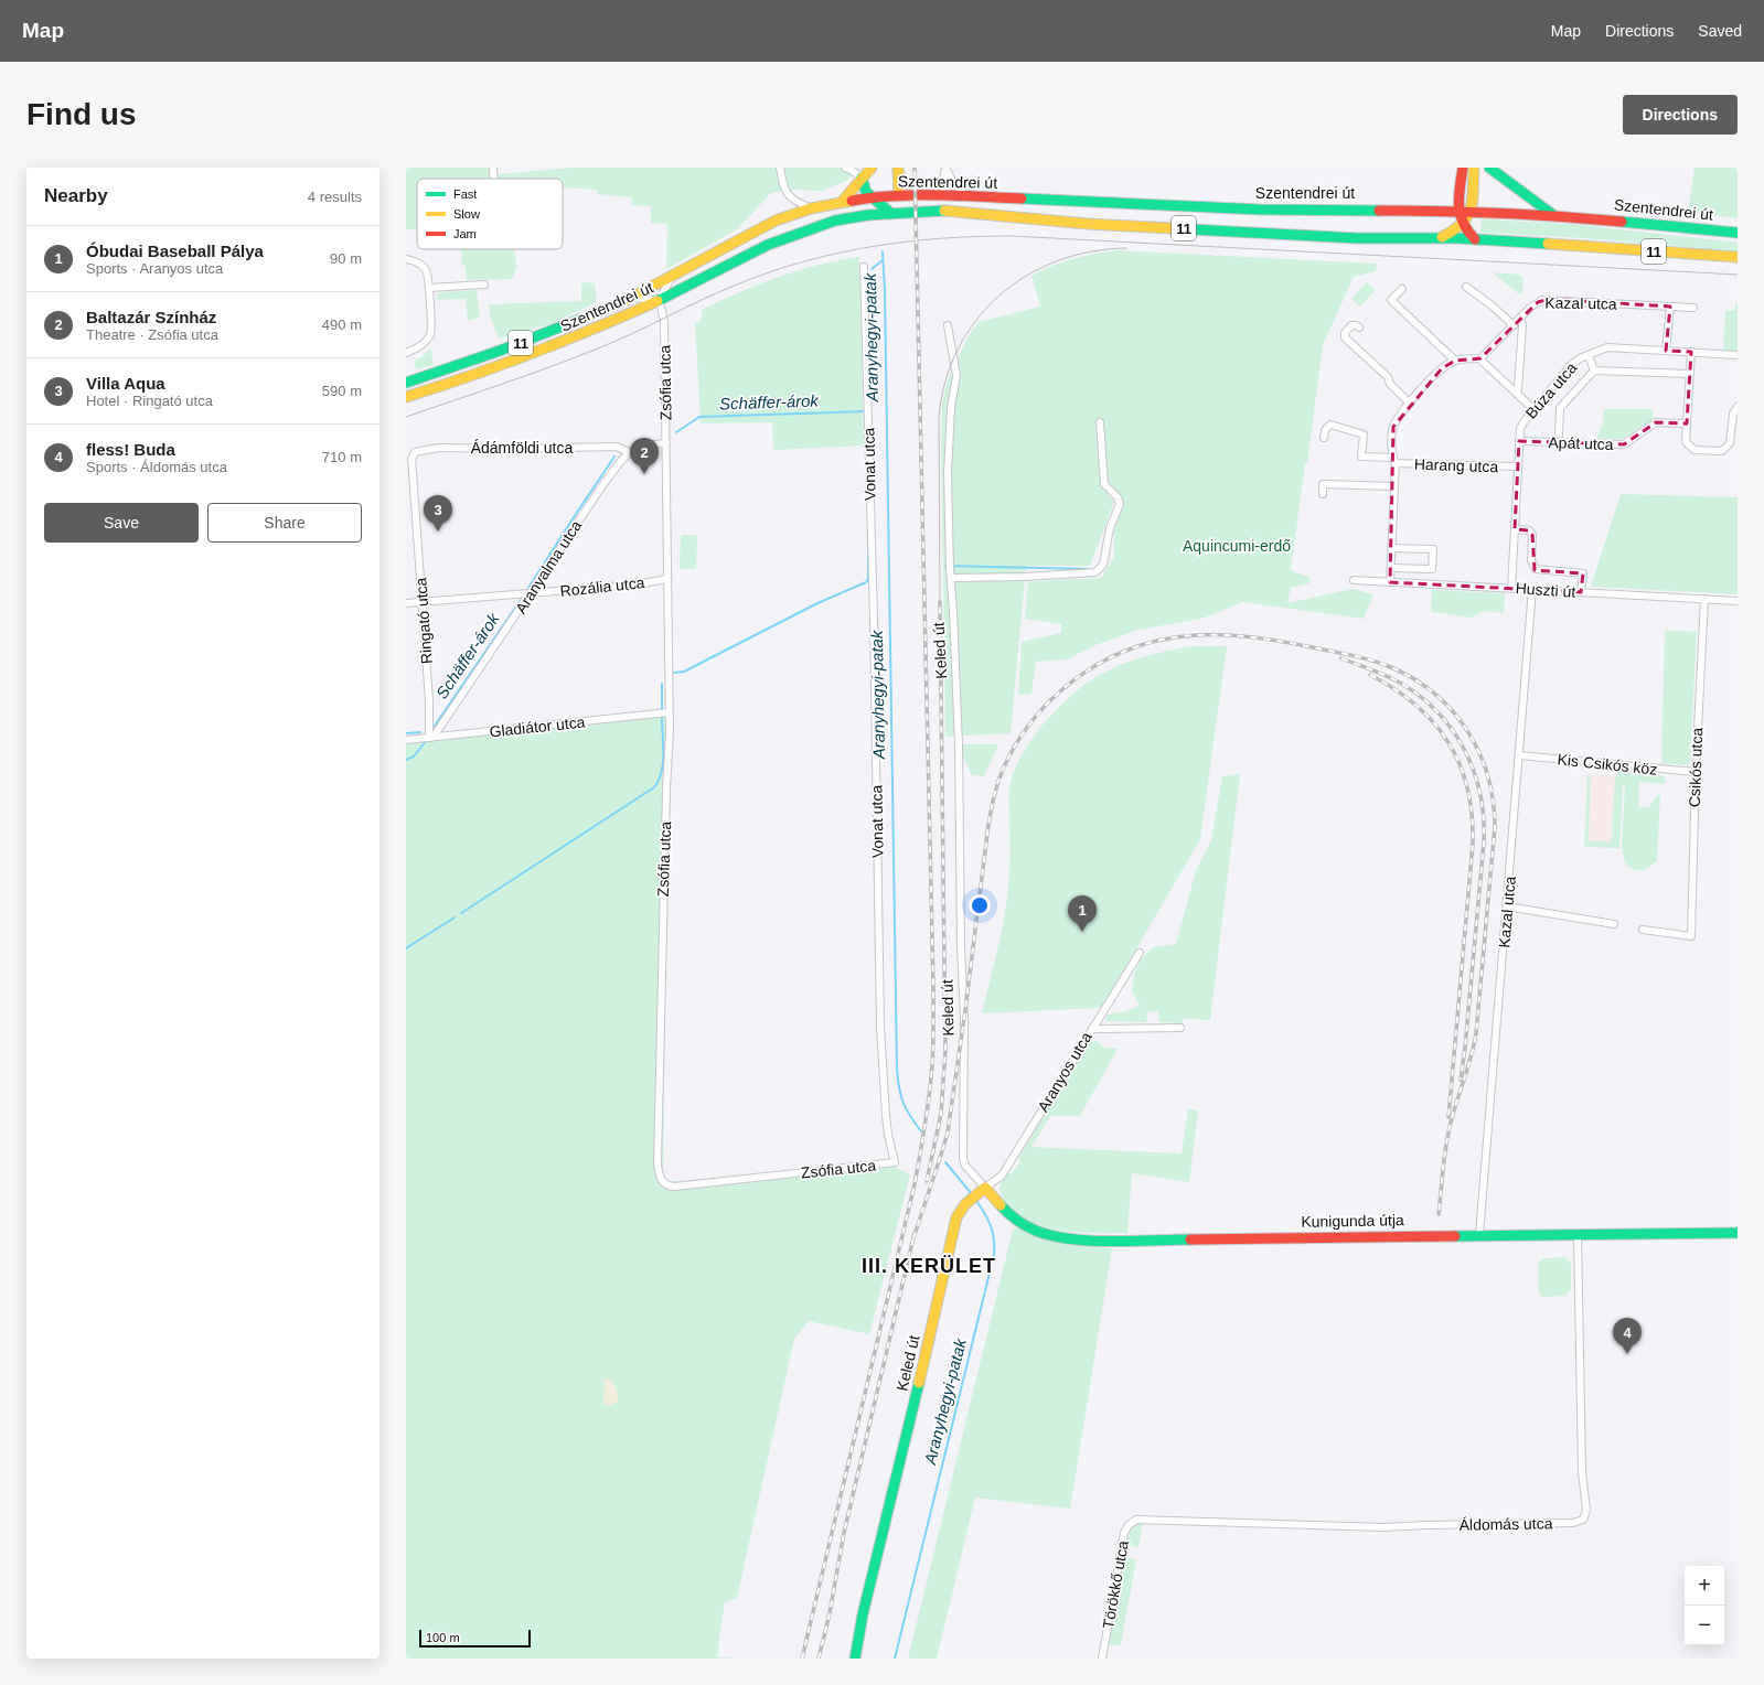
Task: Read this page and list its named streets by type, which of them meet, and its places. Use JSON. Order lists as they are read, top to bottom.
{
  "streets": {
    "main road": [
      "Szentendrei út",
      "11",
      "Keled út",
      "Kunigunda útja"
    ],
    "street": [
      "Kazal utca",
      "Zsófia utca",
      "Búza utca",
      "Apát utca",
      "Ádámföldi utca",
      "Vonat utca",
      "Harang utca",
      "Aranyalma utca",
      "Rozália utca",
      "Huszti út",
      "Ringató utca",
      "Gladiátor utca",
      "Kis Csikós köz",
      "Csikós utca",
      "Aranyos utca",
      "Áldomás utca",
      "Törökkő utca"
    ]
  },
  "crossings": [
    ["Szentendrei út", "Zsófia utca"],
    ["Kazal utca", "Huszti út"],
    ["Kazal utca", "Kis Csikós köz"],
    ["Kazal utca", "Kunigunda útja"],
    ["Zsófia utca", "Vonat utca"],
    ["Zsófia utca", "Rozália utca"],
    ["Zsófia utca", "Gladiátor utca"],
    ["Búza utca", "Apát utca"],
    ["Búza utca", "Harang utca"],
    ["Búza utca", "Huszti út"],
    ["Ádámföldi utca", "Aranyalma utca"],
    ["Ádámföldi utca", "Ringató utca"],
    ["Aranyalma utca", "Rozália utca"],
    ["Aranyalma utca", "Ringató utca"],
    ["Aranyalma utca", "Gladiátor utca"],
    ["Rozália utca", "Ringató utca"],
    ["Huszti út", "Csikós utca"],
    ["Ringató utca", "Gladiátor utca"],
    ["Keled út", "Aranyos utca"],
    ["Keled út", "Kunigunda útja"],
    ["Kis Csikós köz", "Csikós utca"],
    ["Aranyos utca", "Kunigunda útja"],
    ["Kunigunda útja", "Áldomás utca"],
    ["Áldomás utca", "Törökkő utca"]
  ],
  "districts": ["III. KERÜLET"],
  "water": ["Aranyhegyi-patak", "Schäffer-árok"],
  "parks": ["Aquincumi-erdő"],
  "legend": ["Fast", "Slow", "Jam"],
  "scale_bar": "100 m",
  "page": {
    "header": "Map",
    "nav": ["Map", "Directions", "Saved"],
    "buttons": [
      "Directions",
      ["Save", "Share"]
    ],
    "title": "Find us",
    "heading": ["Nearby", "4 results"],
    "list": [
      {
        "mark": "1",
        "name": "Óbudai Baseball Pálya",
        "note": "Sports · Aranyos utca",
        "value": "90 m"
      },
      {
        "mark": "2",
        "name": "Baltazár Színház",
        "note": "Theatre · Zsófia utca",
        "value": "490 m"
      },
      {
        "mark": "3",
        "name": "Villa Aqua",
        "note": "Hotel · Ringató utca",
        "value": "590 m"
      },
      {
        "mark": "4",
        "name": "fless! Buda",
        "note": "Sports · Áldomás utca",
        "value": "710 m"
      }
    ],
    "pins": [
      "2",
      "3",
      "1",
      "4"
    ],
    "map_buttons": ["+", "−"],
    "scale": "100 m"
  }
}
